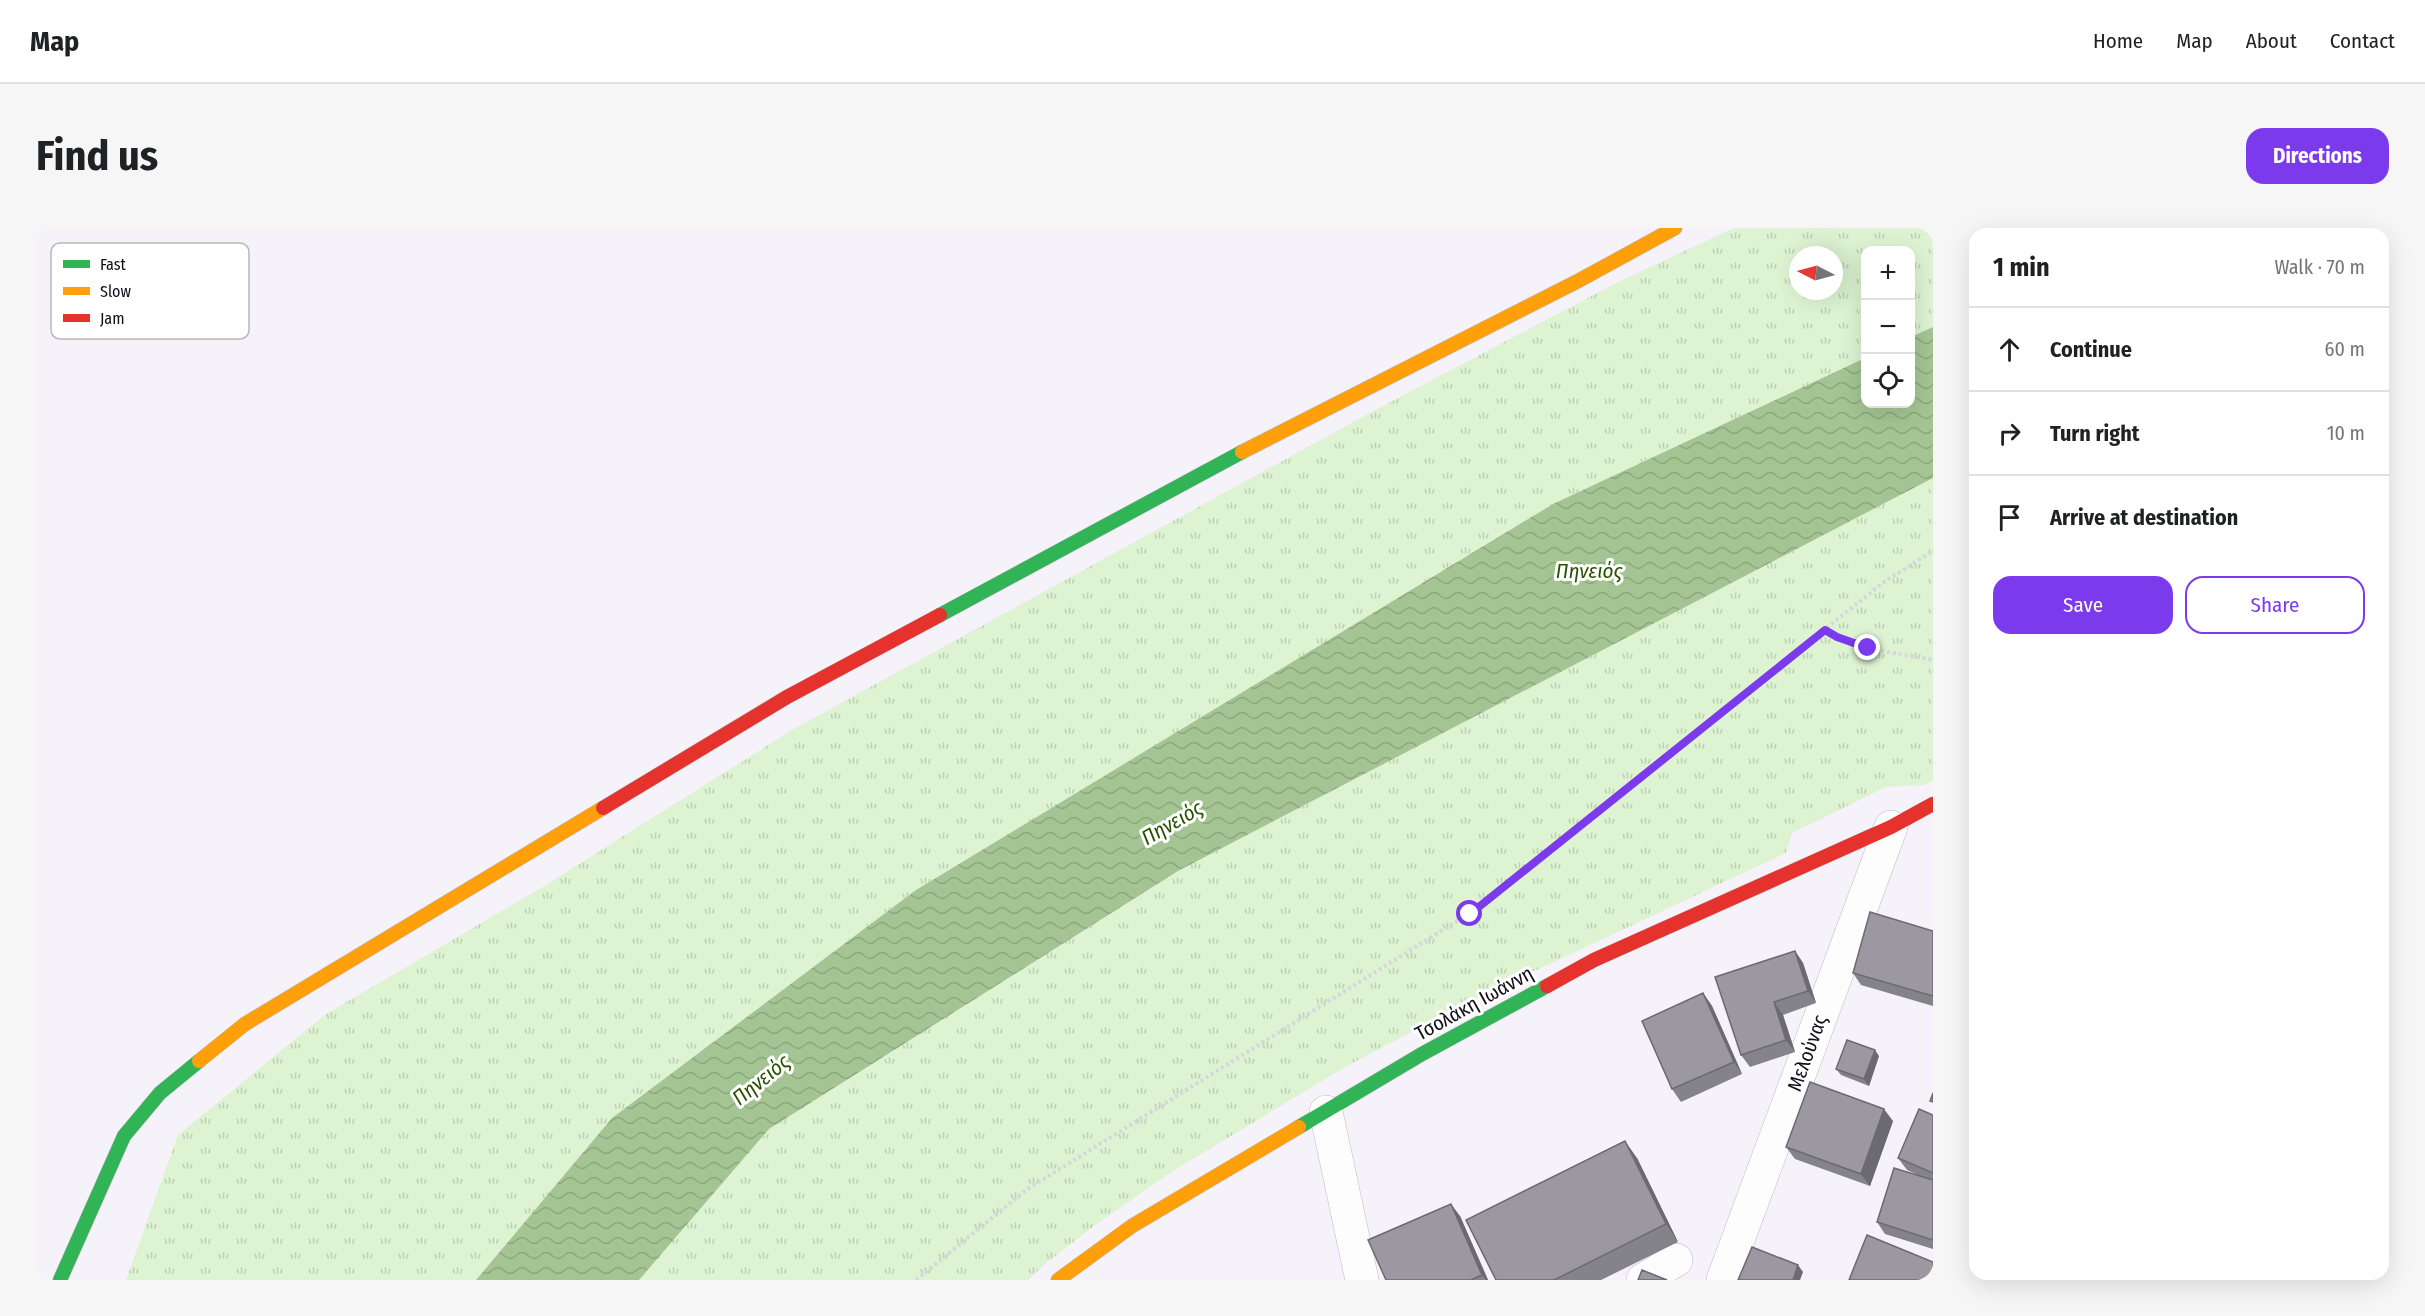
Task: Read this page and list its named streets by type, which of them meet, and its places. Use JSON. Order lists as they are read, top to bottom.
{
  "streets": {
    "street": ["Τσολάκη Ιωάννη", "Μελούνας"]
  },
  "crossings": [
    ["Τσολάκη Ιωάννη", "Μελούνας"]
  ],
  "water": ["Πηνειός"],
  "legend": ["Fast", "Slow", "Jam"],
  "north": "left",
  "page": {
    "header": "Map",
    "nav": [
      "Home",
      "Map",
      "About",
      "Contact"
    ],
    "buttons": [
      "Directions",
      ["Save", "Share"]
    ],
    "title": "Find us",
    "heading": ["1 min", "Walk · 70 m"],
    "map_buttons": ["+", "−"],
    "list": [
      ["Continue", "60 m"],
      ["Turn right", "10 m"],
      "Arrive at destination"
    ]
  }
}
